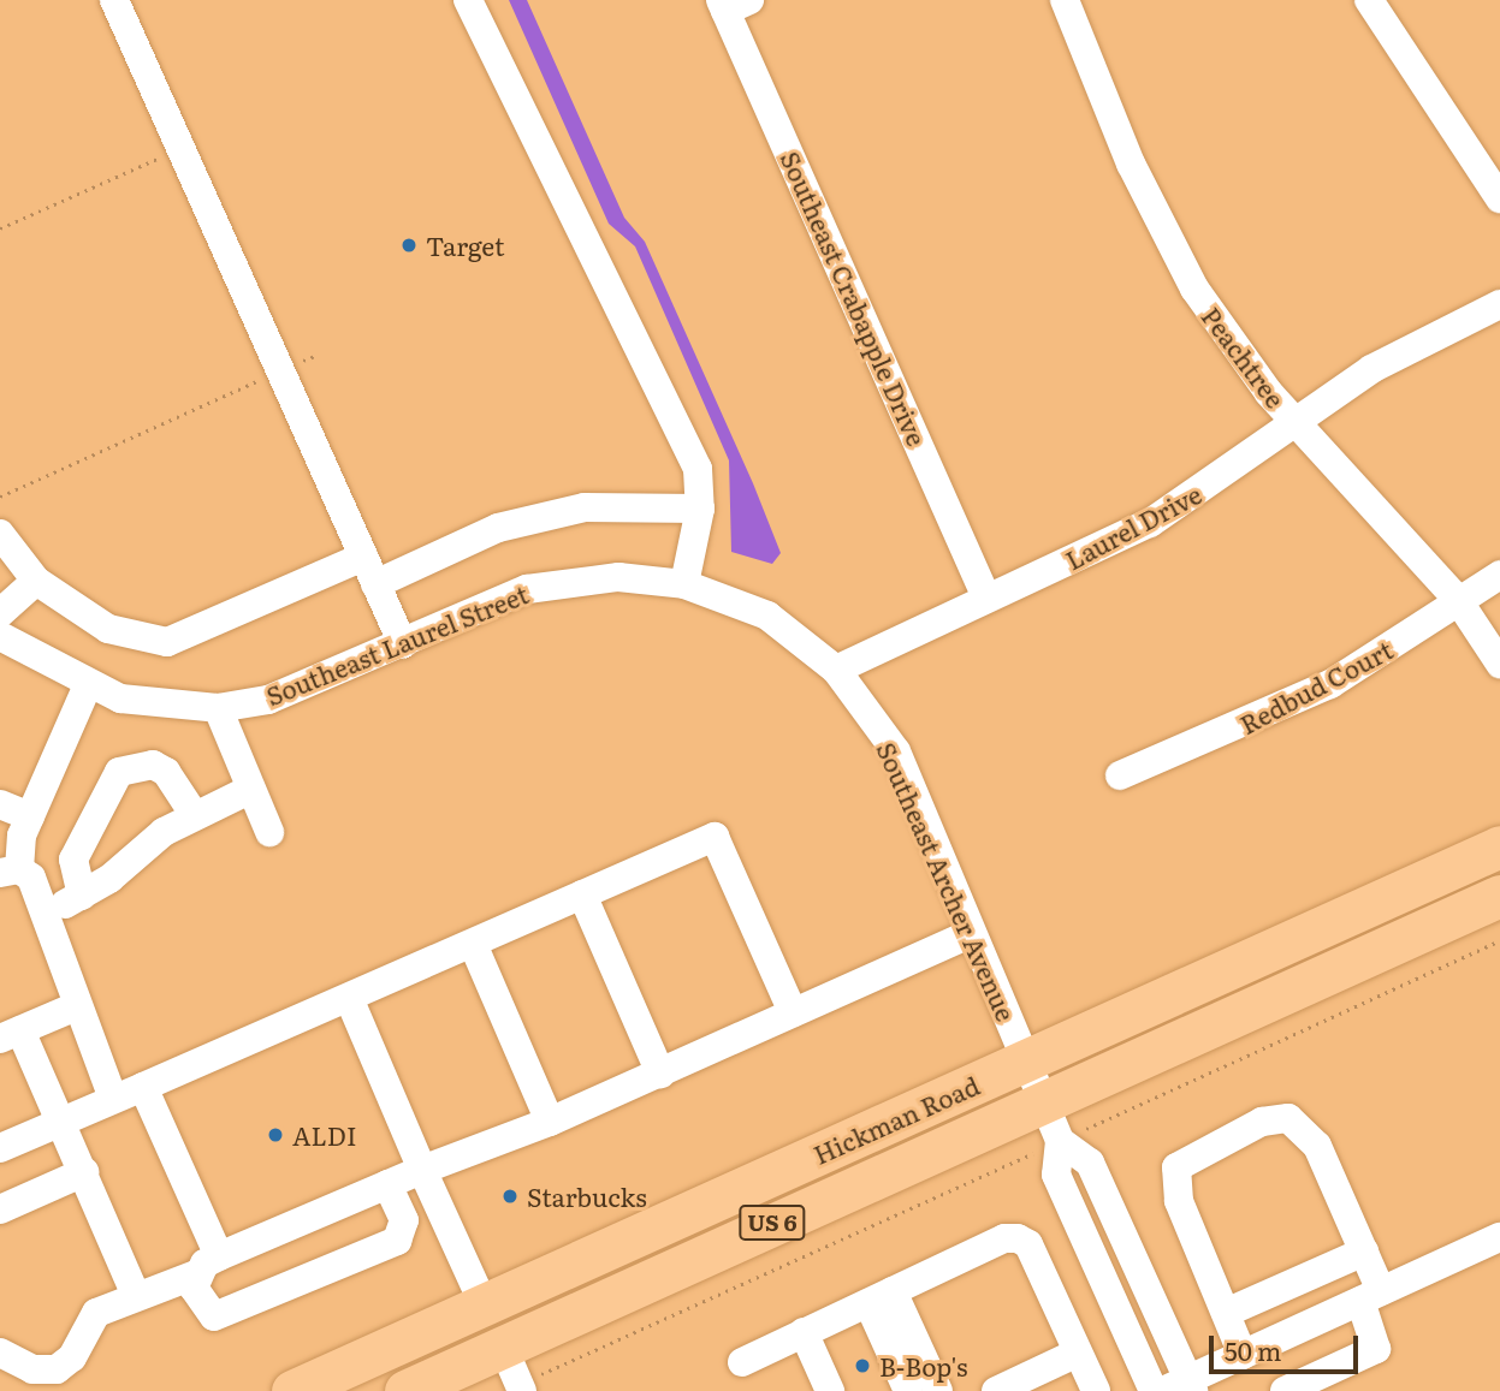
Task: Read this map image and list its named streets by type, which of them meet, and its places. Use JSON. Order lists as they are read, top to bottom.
{
  "streets": {
    "highway": ["Hickman Road", "US 6"],
    "street": [
      "Southeast Crabapple Drive",
      "Peachtree",
      "Laurel Drive",
      "Southeast Laurel Street",
      "Redbud Court",
      "Southeast Archer Avenue"
    ]
  },
  "crossings": [
    ["Southeast Crabapple Drive", "Laurel Drive"],
    ["Peachtree", "Laurel Drive"],
    ["Peachtree", "Redbud Court"],
    ["Laurel Drive", "Southeast Laurel Street"],
    ["Laurel Drive", "Southeast Archer Avenue"],
    ["Southeast Laurel Street", "Southeast Archer Avenue"],
    ["Southeast Archer Avenue", "Hickman Road"]
  ],
  "places": [
    "Target",
    "ALDI",
    "Starbucks",
    "B-Bop's"
  ],
  "scale_bar": "50 m"
}
